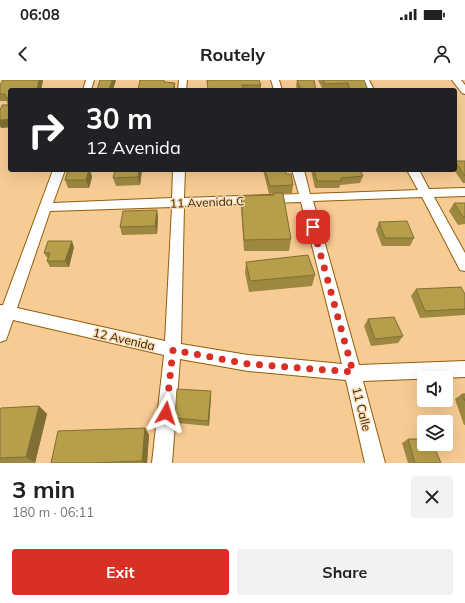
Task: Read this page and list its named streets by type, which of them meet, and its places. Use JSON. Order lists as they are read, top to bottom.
{
  "streets": {
    "street": ["11 Avenida C", "12 Avenida", "11 Calle"]
  },
  "crossings": [
    ["11 Avenida C", "11 Calle"],
    ["12 Avenida", "11 Calle"]
  ],
  "page": {
    "status": "06:08",
    "header": "Routely",
    "turn": ["30 m", "12 Avenida"],
    "heading": ["3 min", "180 m · 06:11"],
    "buttons": ["Exit", "Share"]
  }
}
